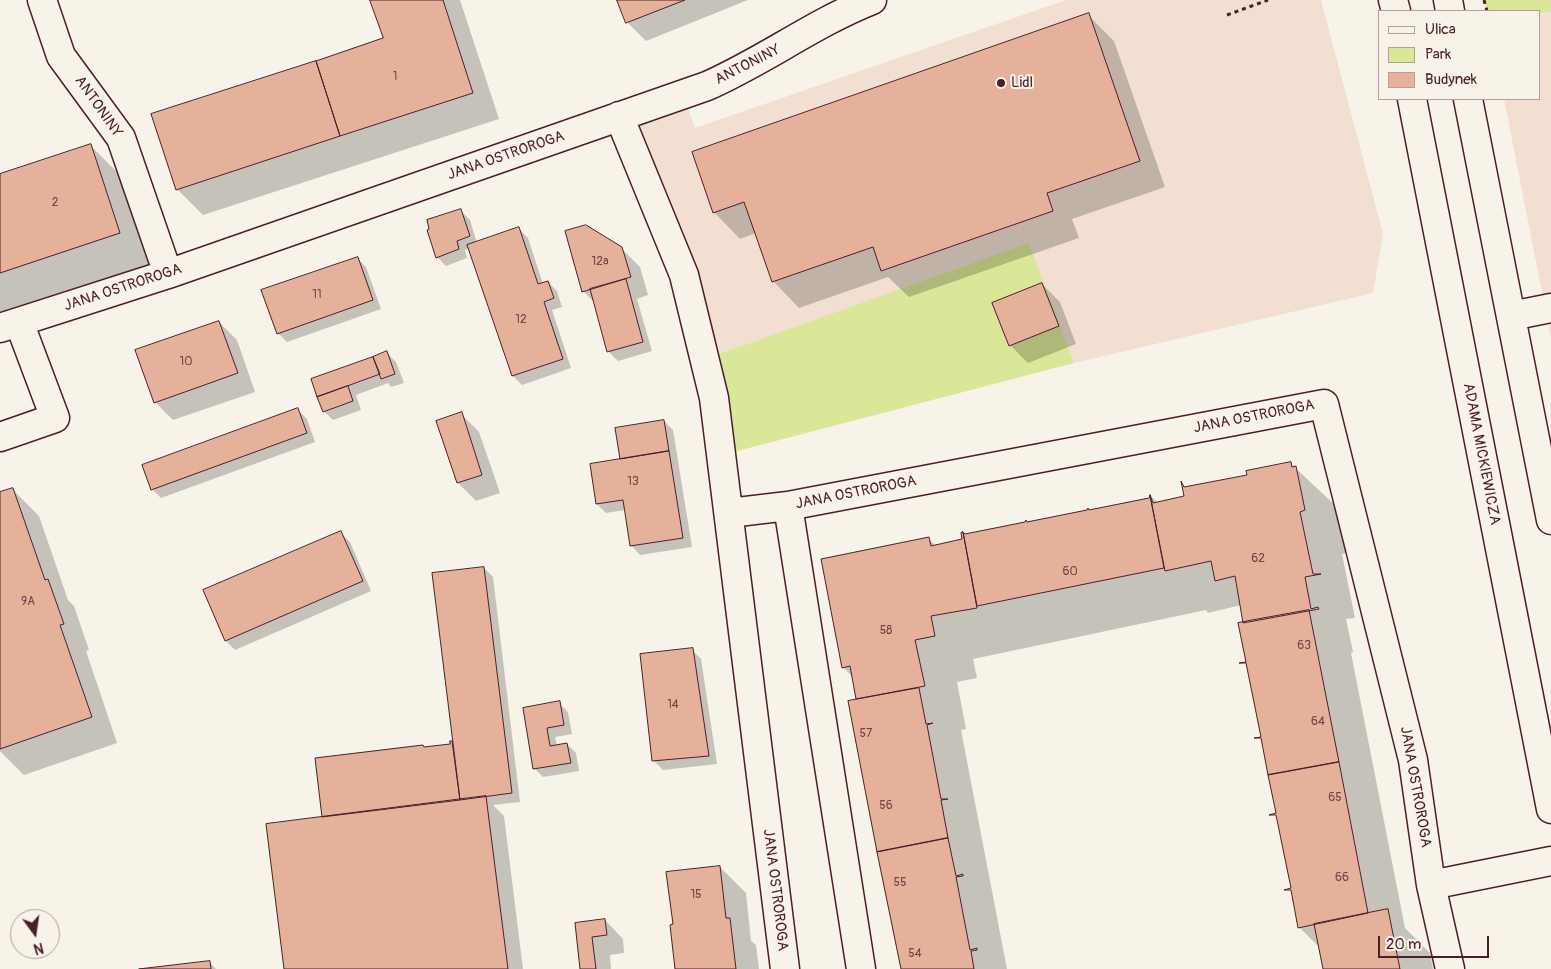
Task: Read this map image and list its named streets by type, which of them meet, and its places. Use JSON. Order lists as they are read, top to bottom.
{
  "streets": {
    "street": ["ANTONINY", "JANA OSTROROGA", "ADAMA MICKIEWICZA"]
  },
  "crossings": [
    ["ANTONINY", "JANA OSTROROGA"]
  ],
  "places": ["Lidl"],
  "house_numbers": [
    "1",
    "2",
    "12a",
    "11",
    "12",
    "10",
    "13",
    "62",
    "60",
    "9A",
    "58",
    "63",
    "14",
    "64",
    "57",
    "65",
    "56",
    "66",
    "55",
    "15",
    "54"
  ],
  "legend": ["Ulica", "Park", "Budynek"],
  "scale_bar": "20 m",
  "north": "bottom"
}
